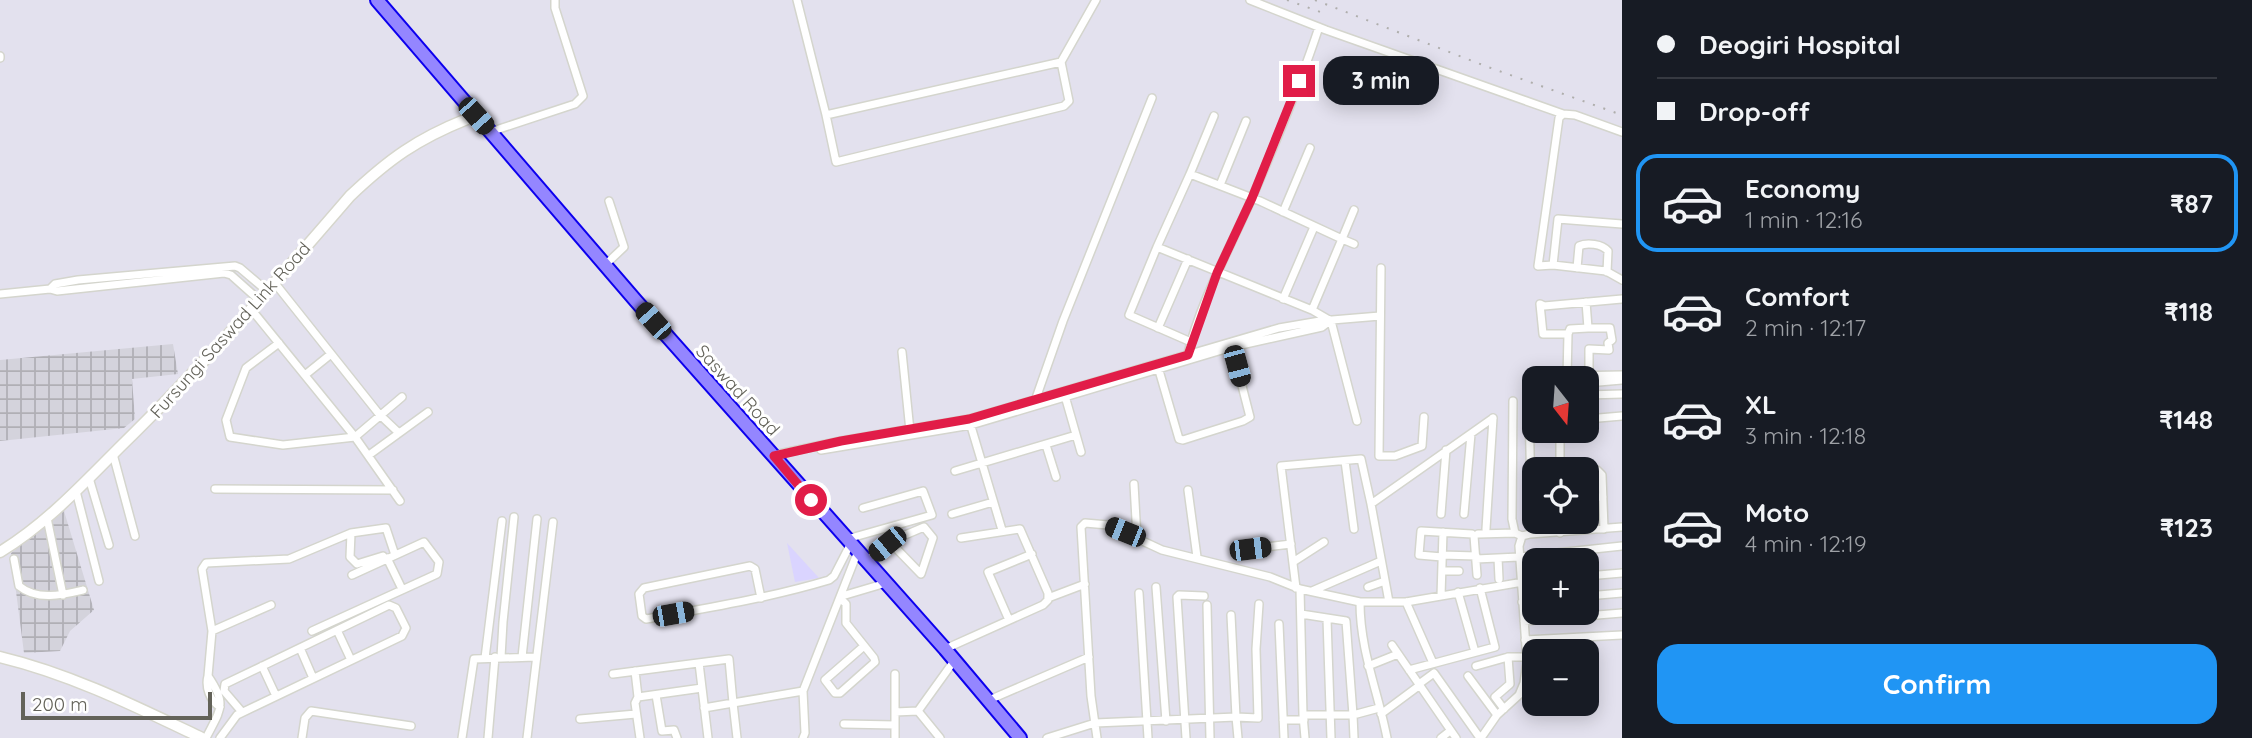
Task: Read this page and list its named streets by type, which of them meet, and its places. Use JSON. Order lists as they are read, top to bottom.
{
  "streets": {
    "highway": ["Saswad Road"],
    "street": ["Fursungi Saswad Link Road"]
  },
  "scale_bar": "200 m",
  "north": "bottom",
  "page": {
    "banner": ["Deogiri Hospital", "Drop-off"],
    "bubble": "3 min",
    "list": [
      {
        "name": "Economy",
        "note": "1 min · 12:16",
        "value": "₹87"
      },
      {
        "name": "Comfort",
        "note": "2 min · 12:17",
        "value": "₹118"
      },
      {
        "name": "XL",
        "note": "3 min · 12:18",
        "value": "₹148"
      },
      {
        "name": "Moto",
        "note": "4 min · 12:19",
        "value": "₹123"
      }
    ],
    "map_buttons": ["+", "−"],
    "buttons": "Confirm",
    "scale": "200 m"
  }
}
